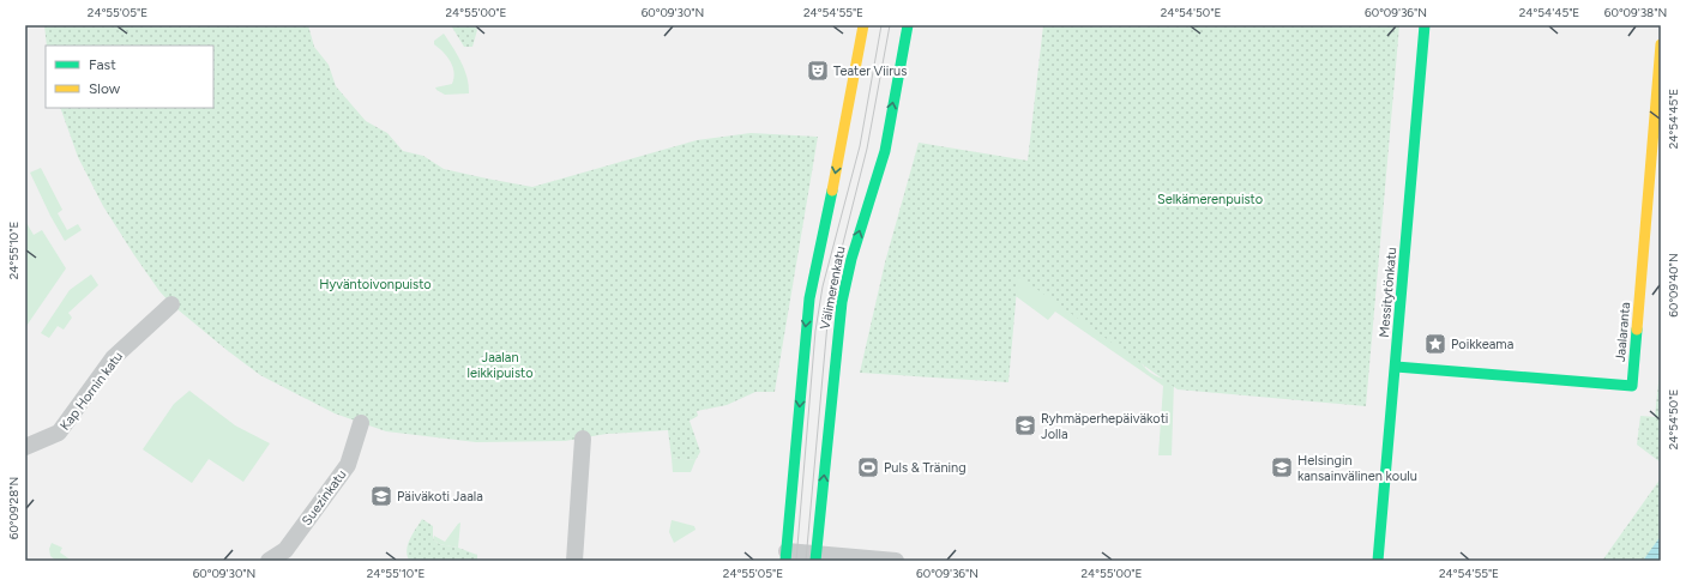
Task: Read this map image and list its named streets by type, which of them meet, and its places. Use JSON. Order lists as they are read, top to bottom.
{
  "streets": {
    "street": [
      "Välimerenkatu",
      "Messitytönkatu",
      "Jaalaranta",
      "Kap Hornin katu",
      "Suezinkatu"
    ]
  },
  "crossings": [
    ["Messitytönkatu", "Jaalaranta"]
  ],
  "parks": ["Selkämerenpuisto", "Hyväntoivonpuisto", "Jaalan leikkipuisto"],
  "places": {
    "theatre": ["Teater Viirus"],
    "place": ["Poikkeama"],
    "school or university": ["Ryhmäperhepäiväkoti Jolla", "Helsingin kansainvälinen koulu", "Päiväkoti Jaala"],
    "sports": ["Puls & Träning"]
  },
  "legend": ["Fast", "Slow"],
  "coordinates": [
    "24°55'05\"E",
    "24°55'00\"E",
    "60°09'30\"N",
    "24°54'55\"E",
    "24°54'50\"E",
    "60°09'36\"N",
    "24°54'45\"E",
    "60°09'38\"N",
    "24°55'10\"E",
    "60°09'40\"N",
    "60°09'28\"N"
  ]
}
